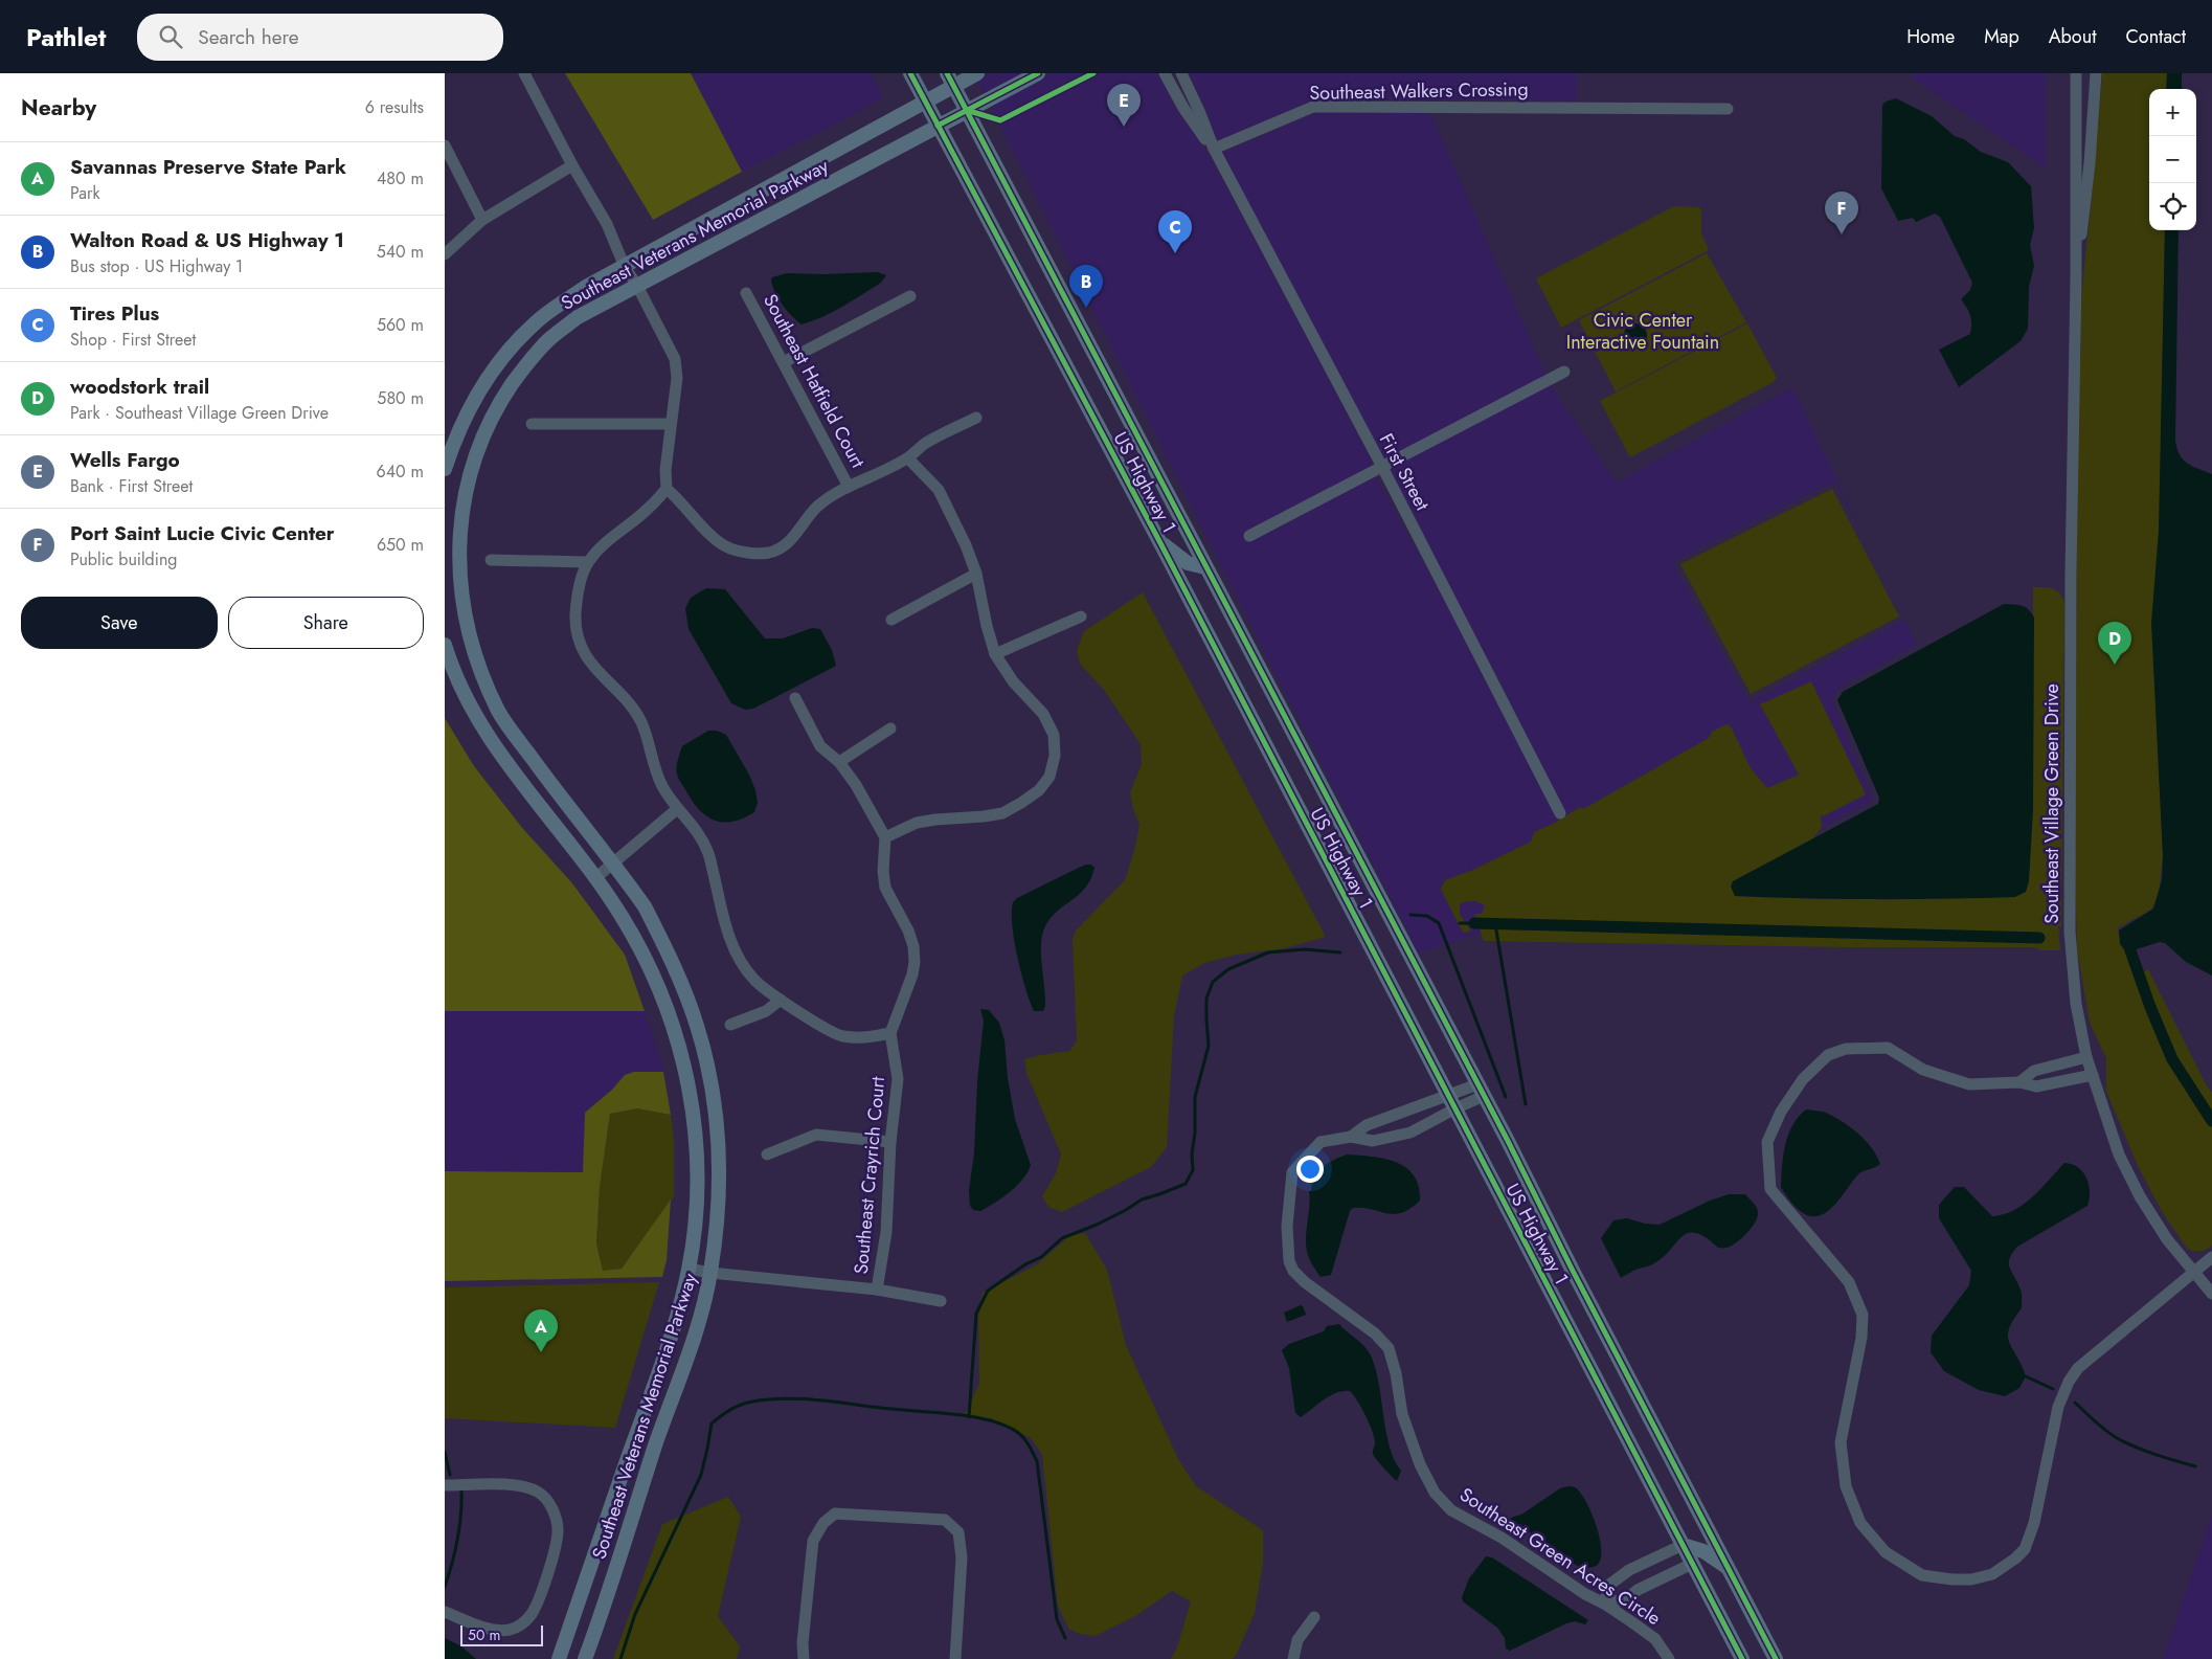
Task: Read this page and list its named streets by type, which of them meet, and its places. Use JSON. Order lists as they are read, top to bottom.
{
  "streets": {
    "main road": ["Southeast Veterans Memorial Parkway", "US Highway 1"],
    "street": [
      "Southeast Walkers Crossing",
      "Southeast Hatfield Court",
      "First Street",
      "Southeast Village Green Drive",
      "Southeast Crayrich Court",
      "Southeast Green Acres Circle"
    ]
  },
  "crossings": [
    ["Southeast Walkers Crossing", "First Street"],
    ["Southeast Veterans Memorial Parkway", "US Highway 1"],
    ["US Highway 1", "Southeast Green Acres Circle"]
  ],
  "parks": ["Civic Center Interactive Fountain"],
  "scale_bar": "50 m",
  "page": {
    "header": "Pathlet",
    "search": "Search here",
    "nav": [
      "Home",
      "Map",
      "About",
      "Contact"
    ],
    "heading": ["Nearby", "6 results"],
    "pins": [
      "E",
      "F",
      "C",
      "B",
      "D",
      "A"
    ],
    "map_buttons": ["+", "−"],
    "list": [
      {
        "mark": "A",
        "name": "Savannas Preserve State Park",
        "note": "Park",
        "value": "480 m"
      },
      {
        "mark": "B",
        "name": "Walton Road & US Highway 1",
        "note": "Bus stop · US Highway 1",
        "value": "540 m"
      },
      {
        "mark": "C",
        "name": "Tires Plus",
        "note": "Shop · First Street",
        "value": "560 m"
      },
      {
        "mark": "D",
        "name": "woodstork trail",
        "note": "Park · Southeast Village Green Drive",
        "value": "580 m"
      },
      {
        "mark": "E",
        "name": "Wells Fargo",
        "note": "Bank · First Street",
        "value": "640 m"
      },
      {
        "mark": "F",
        "name": "Port Saint Lucie Civic Center",
        "note": "Public building",
        "value": "650 m"
      }
    ],
    "buttons": ["Save", "Share"],
    "scale": "50 m"
  }
}
